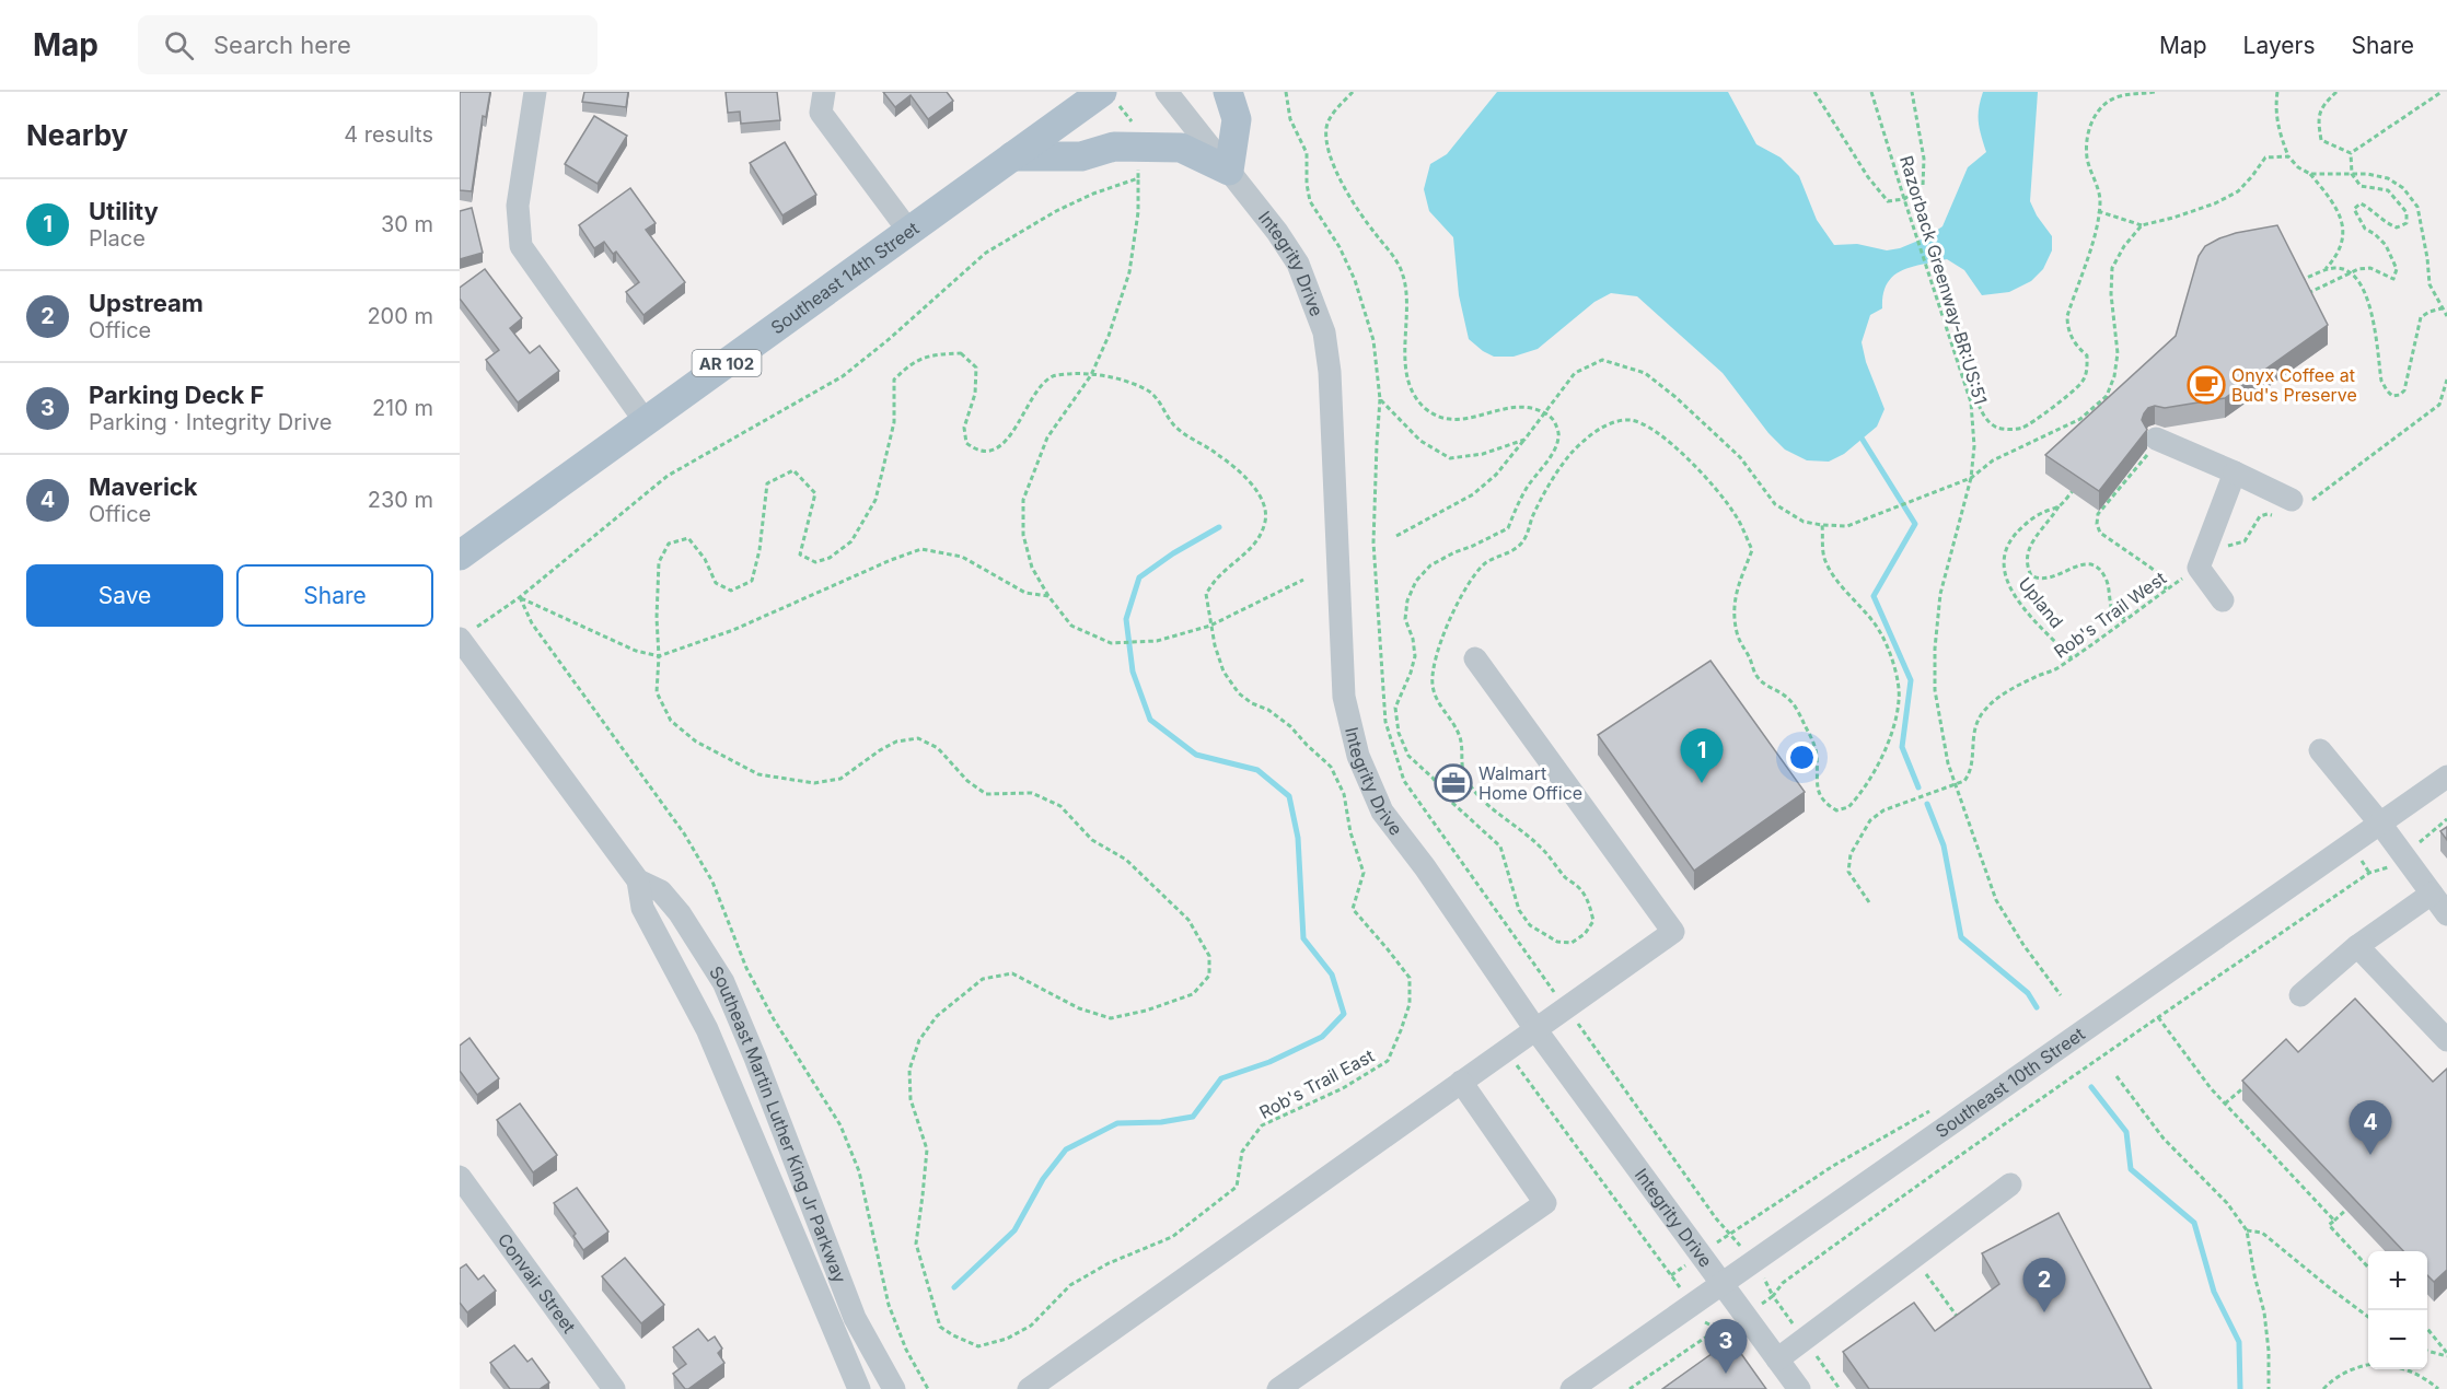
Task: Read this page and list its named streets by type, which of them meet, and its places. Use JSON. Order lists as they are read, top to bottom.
{
  "streets": {
    "main road": ["Southeast 14th Street", "AR 102"],
    "street": [
      "Integrity Drive",
      "Southeast 10th Street",
      "Southeast Martin Luther King Jr Parkway",
      "Convair Street"
    ],
    "path": [
      "Razorback Greenway-BR:US:51",
      "Upland",
      "Rob's Trail West",
      "Rob's Trail East"
    ]
  },
  "crossings": [
    ["Integrity Drive", "Southeast 10th Street"],
    ["Razorback Greenway-BR:US:51", "Rob's Trail West"],
    ["Upland", "Rob's Trail West"]
  ],
  "places": {
    "cafe": ["Onyx Coffee at Bud's Preserve"],
    "office": ["Walmart Home Office"]
  },
  "page": {
    "header": "Map",
    "search": "Search here",
    "nav": ["Map", "Layers", "Share"],
    "heading": ["Nearby", "4 results"],
    "list": [
      {
        "mark": "1",
        "name": "Utility",
        "note": "Place",
        "value": "30 m"
      },
      {
        "mark": "2",
        "name": "Upstream",
        "note": "Office",
        "value": "200 m"
      },
      {
        "mark": "3",
        "name": "Parking Deck F",
        "note": "Parking · Integrity Drive",
        "value": "210 m"
      },
      {
        "mark": "4",
        "name": "Maverick",
        "note": "Office",
        "value": "230 m"
      }
    ],
    "buttons": ["Save", "Share"],
    "pins": [
      "1",
      "4",
      "2",
      "3"
    ],
    "map_buttons": ["+", "−"]
  }
}
